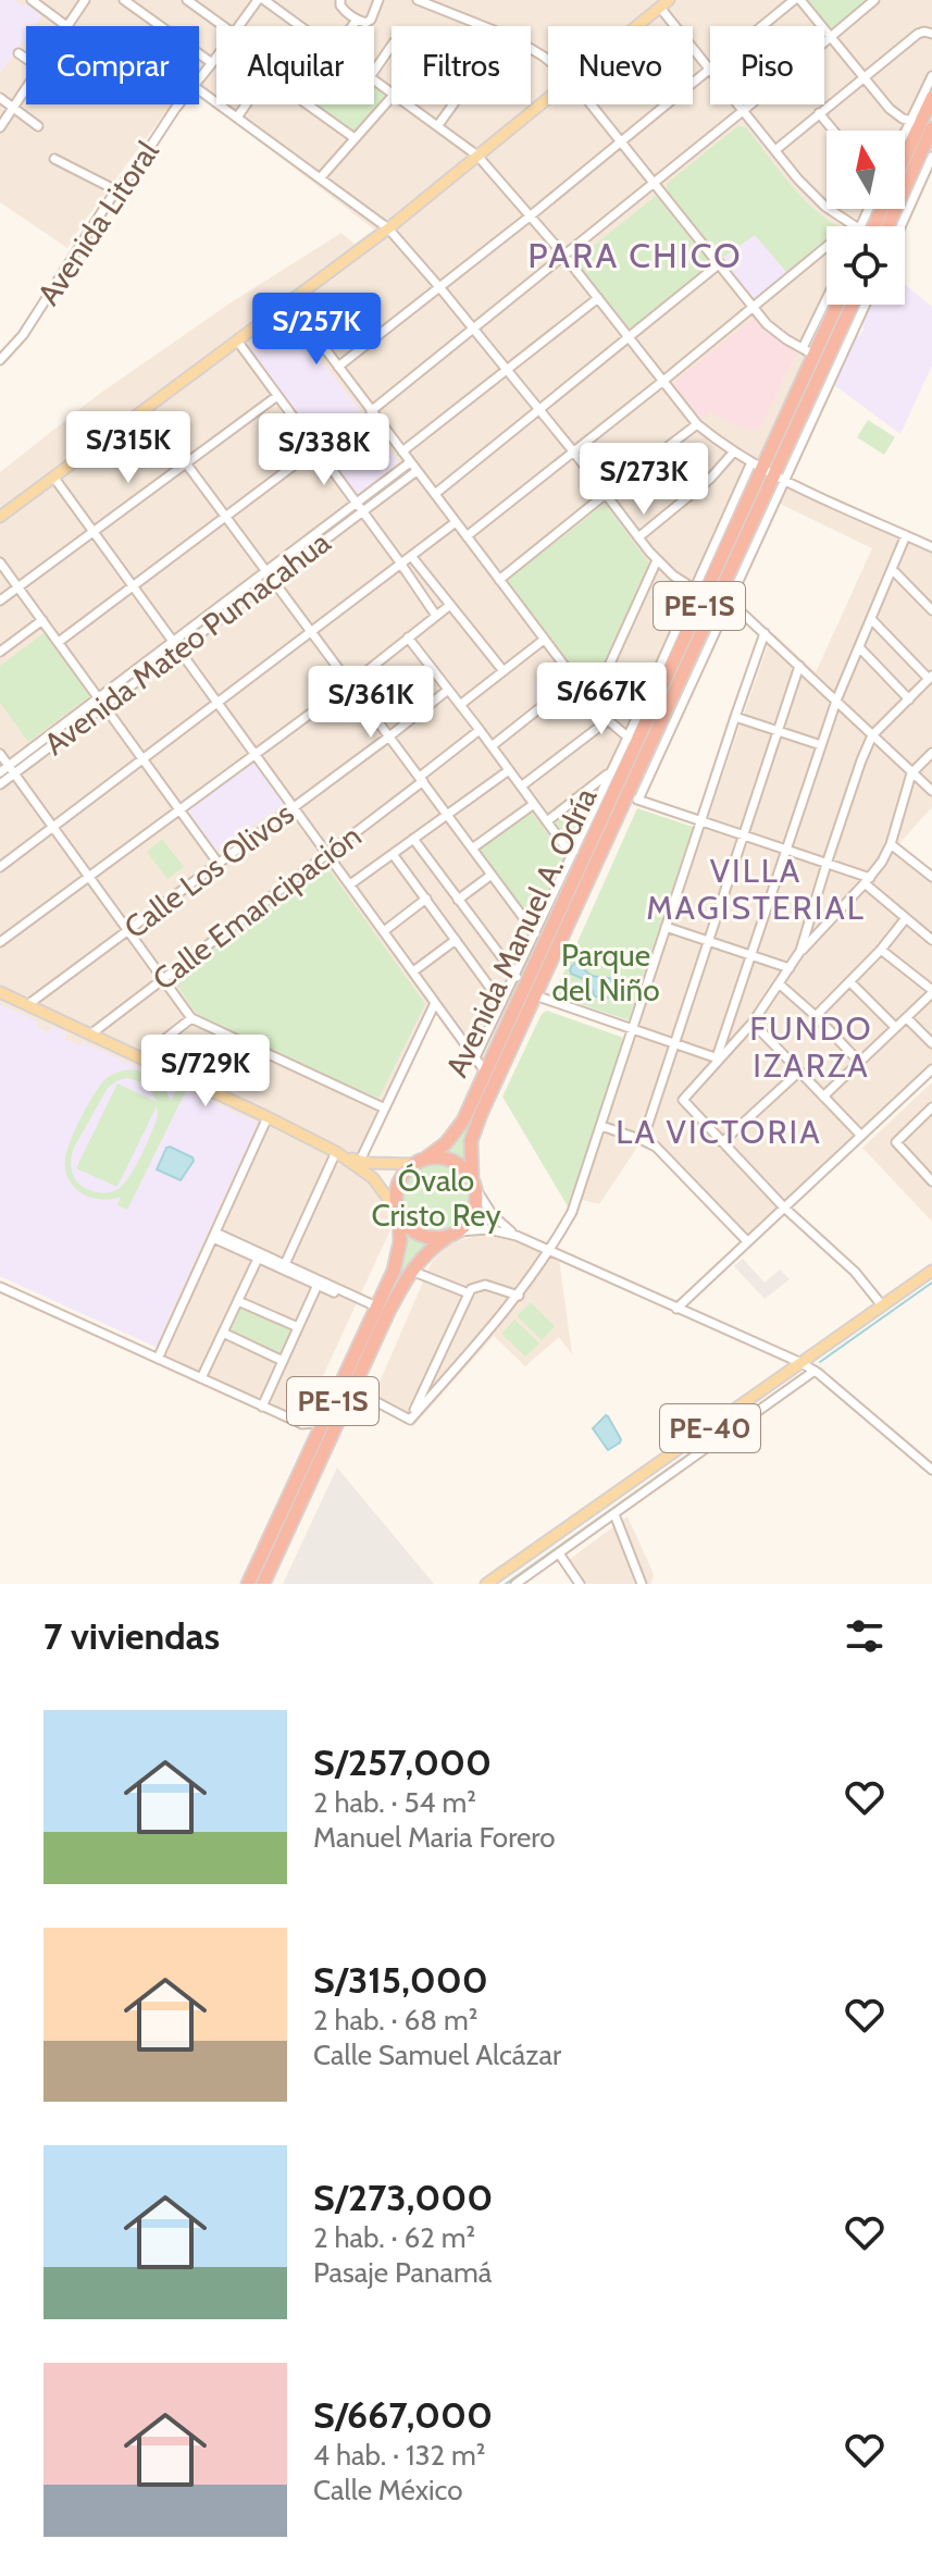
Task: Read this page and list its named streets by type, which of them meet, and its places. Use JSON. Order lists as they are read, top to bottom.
{
  "streets": {
    "highway": ["PE-1S", "Avenida Manuel A. Odría"],
    "main road": ["PE-40"],
    "street": [
      "Avenida Litoral",
      "Avenida Mateo Pumacahua",
      "Calle Los Olivos",
      "Calle Emancipación"
    ]
  },
  "crossings": [
    ["PE-1S", "Avenida Manuel A. Odría"]
  ],
  "districts": [
    "PARA CHICO",
    "VILLA MAGISTERIAL",
    "FUNDO IZARZA",
    "LA VICTORIA"
  ],
  "parks": ["Parque del Niño", "Óvalo Cristo Rey"],
  "north": "top",
  "page": {
    "chip": [
      "Comprar",
      "Alquilar",
      "Filtros",
      "Nuevo",
      "Piso"
    ],
    "price": [
      "S/257K",
      "S/315K",
      "S/338K",
      "S/273K",
      "S/667K",
      "S/361K",
      "S/729K"
    ],
    "heading": "7 viviendas",
    "list": [
      {
        "name": "S/257,000",
        "note": "2 hab. · 54 m² · Manuel Maria Forero"
      },
      {
        "name": "S/315,000",
        "note": "2 hab. · 68 m² · Calle Samuel Alcázar"
      },
      {
        "name": "S/273,000",
        "note": "2 hab. · 62 m² · Pasaje Panamá"
      },
      {
        "name": "S/667,000",
        "note": "4 hab. · 132 m² · Calle México"
      }
    ]
  }
}
